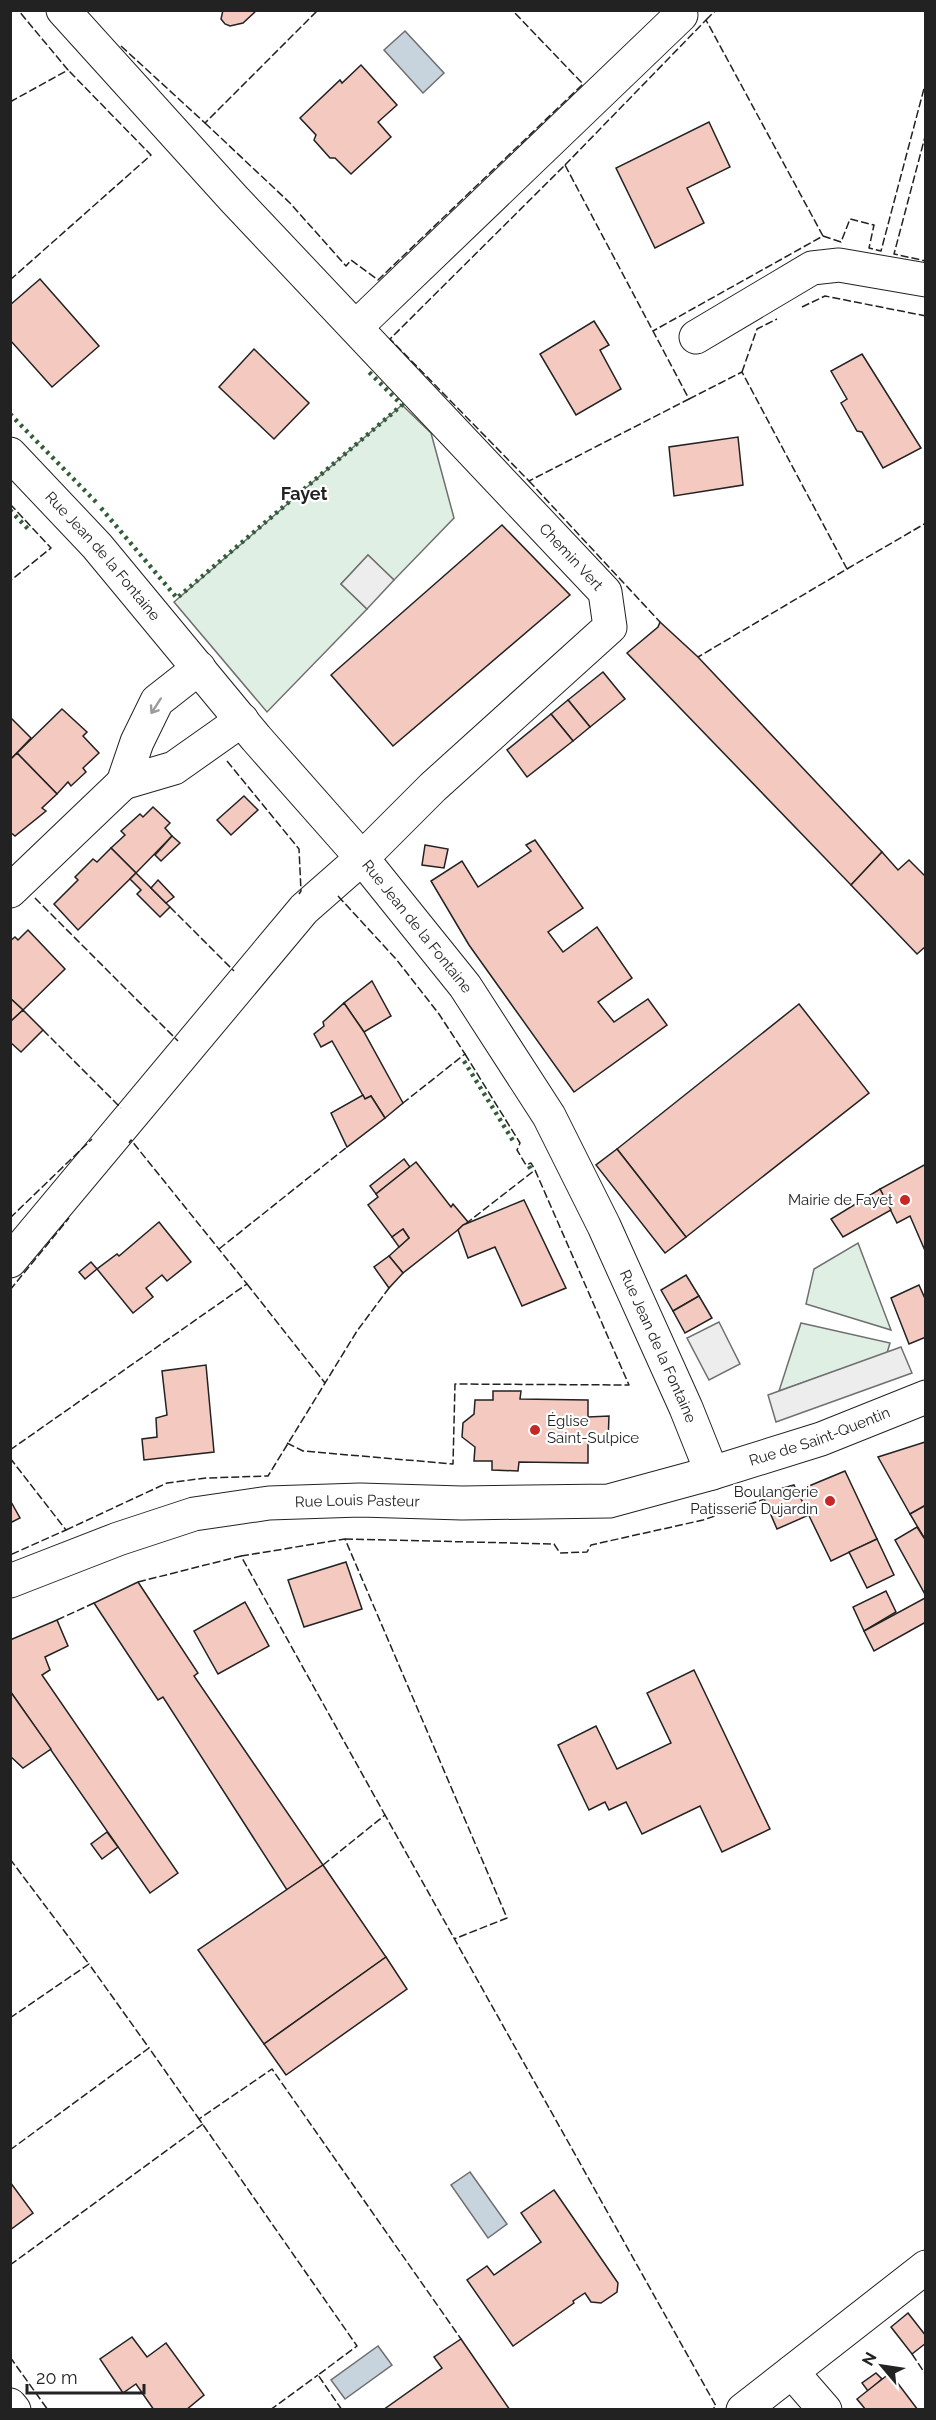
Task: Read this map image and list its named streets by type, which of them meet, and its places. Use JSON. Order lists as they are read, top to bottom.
{
  "streets": {
    "street": [
      "Rue Jean de la Fontaine",
      "Chemin Vert",
      "Rue de Saint-Quentin",
      "Rue Louis Pasteur"
    ]
  },
  "crossings": [
    ["Rue Jean de la Fontaine", "Chemin Vert"],
    ["Rue Jean de la Fontaine", "Rue de Saint-Quentin"],
    ["Rue Jean de la Fontaine", "Rue Louis Pasteur"],
    ["Rue de Saint-Quentin", "Rue Louis Pasteur"]
  ],
  "districts": ["Fayet"],
  "places": ["Mairie de Fayet", "Église Saint-Sulpice", "Boulangerie Patisserie Dujardin"],
  "scale_bar": "20 m",
  "north": "top left"
}
